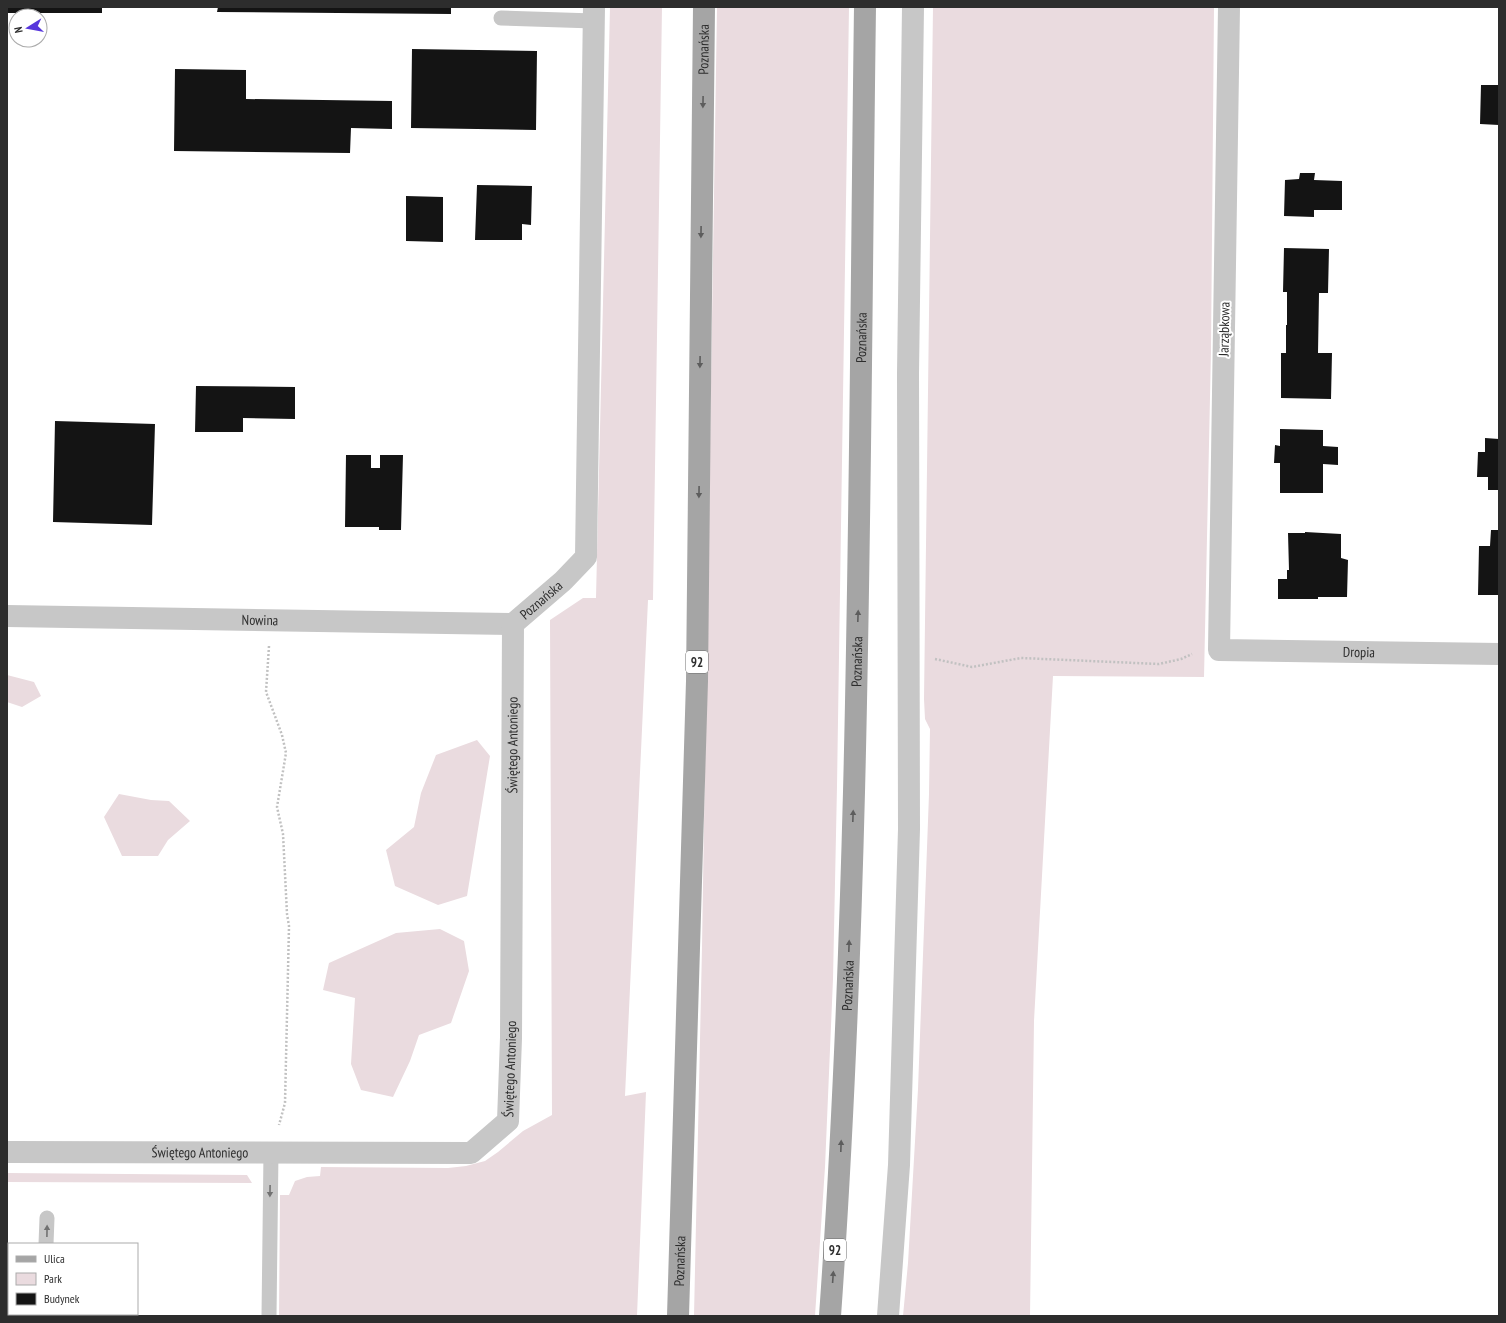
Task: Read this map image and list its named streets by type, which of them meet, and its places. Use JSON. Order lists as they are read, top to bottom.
{
  "streets": {
    "main road": ["Poznańska", "92"],
    "street": [
      "Jarząbkowa",
      "Nowina",
      "Dropia",
      "Świętego Antoniego"
    ]
  },
  "crossings": [
    ["Poznańska", "Nowina"],
    ["Poznańska", "Świętego Antoniego"],
    ["Jarząbkowa", "Dropia"],
    ["Nowina", "Świętego Antoniego"]
  ],
  "legend": ["Ulica", "Park", "Budynek"],
  "north": "left"
}
